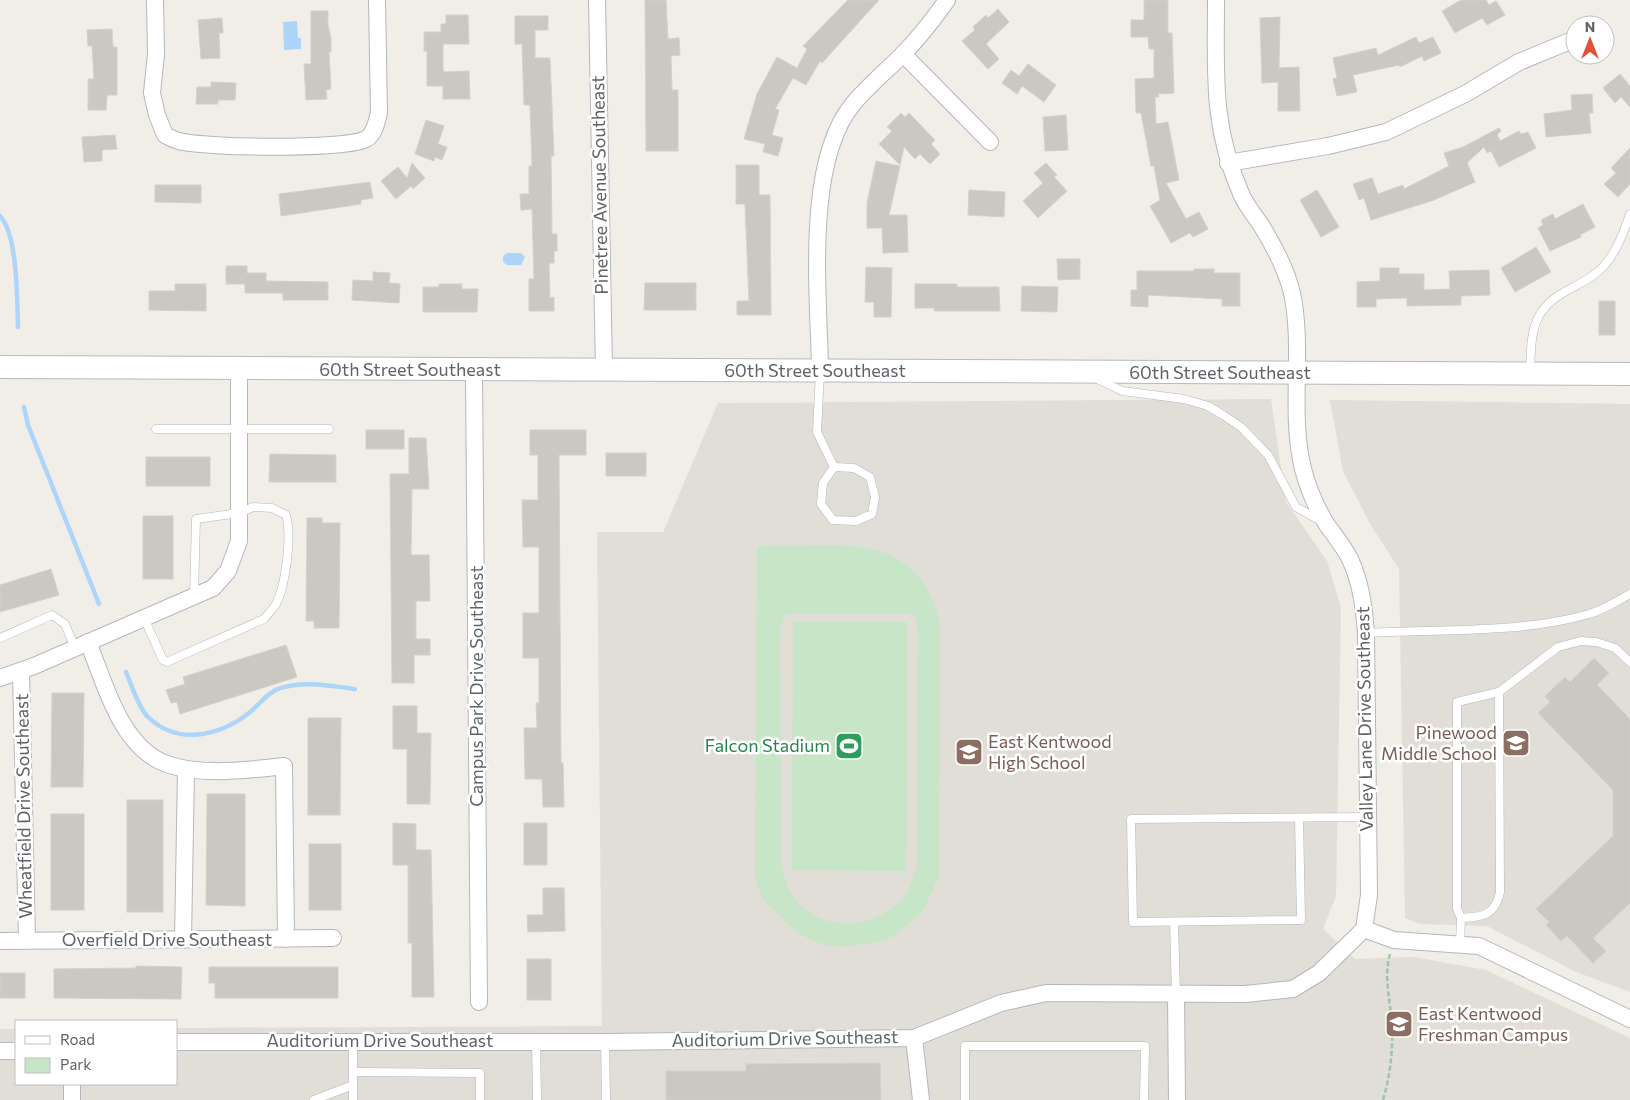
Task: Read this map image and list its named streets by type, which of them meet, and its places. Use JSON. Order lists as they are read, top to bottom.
{
  "streets": {
    "main road": ["60th Street Southeast"],
    "street": [
      "Pinetree Avenue Southeast",
      "Campus Park Drive Southeast",
      "Valley Lane Drive Southeast",
      "Wheatfield Drive Southeast",
      "Overfield Drive Southeast",
      "Auditorium Drive Southeast"
    ]
  },
  "crossings": [
    ["Pinetree Avenue Southeast", "60th Street Southeast"],
    ["60th Street Southeast", "Campus Park Drive Southeast"],
    ["60th Street Southeast", "Valley Lane Drive Southeast"],
    ["Valley Lane Drive Southeast", "Auditorium Drive Southeast"],
    ["Wheatfield Drive Southeast", "Overfield Drive Southeast"]
  ],
  "places": {
    "school or university": ["Pinewood Middle School", "East Kentwood High School", "East Kentwood Freshman Campus"],
    "sports": ["Falcon Stadium"]
  },
  "legend": ["Road", "Park"],
  "north": "top"
}
